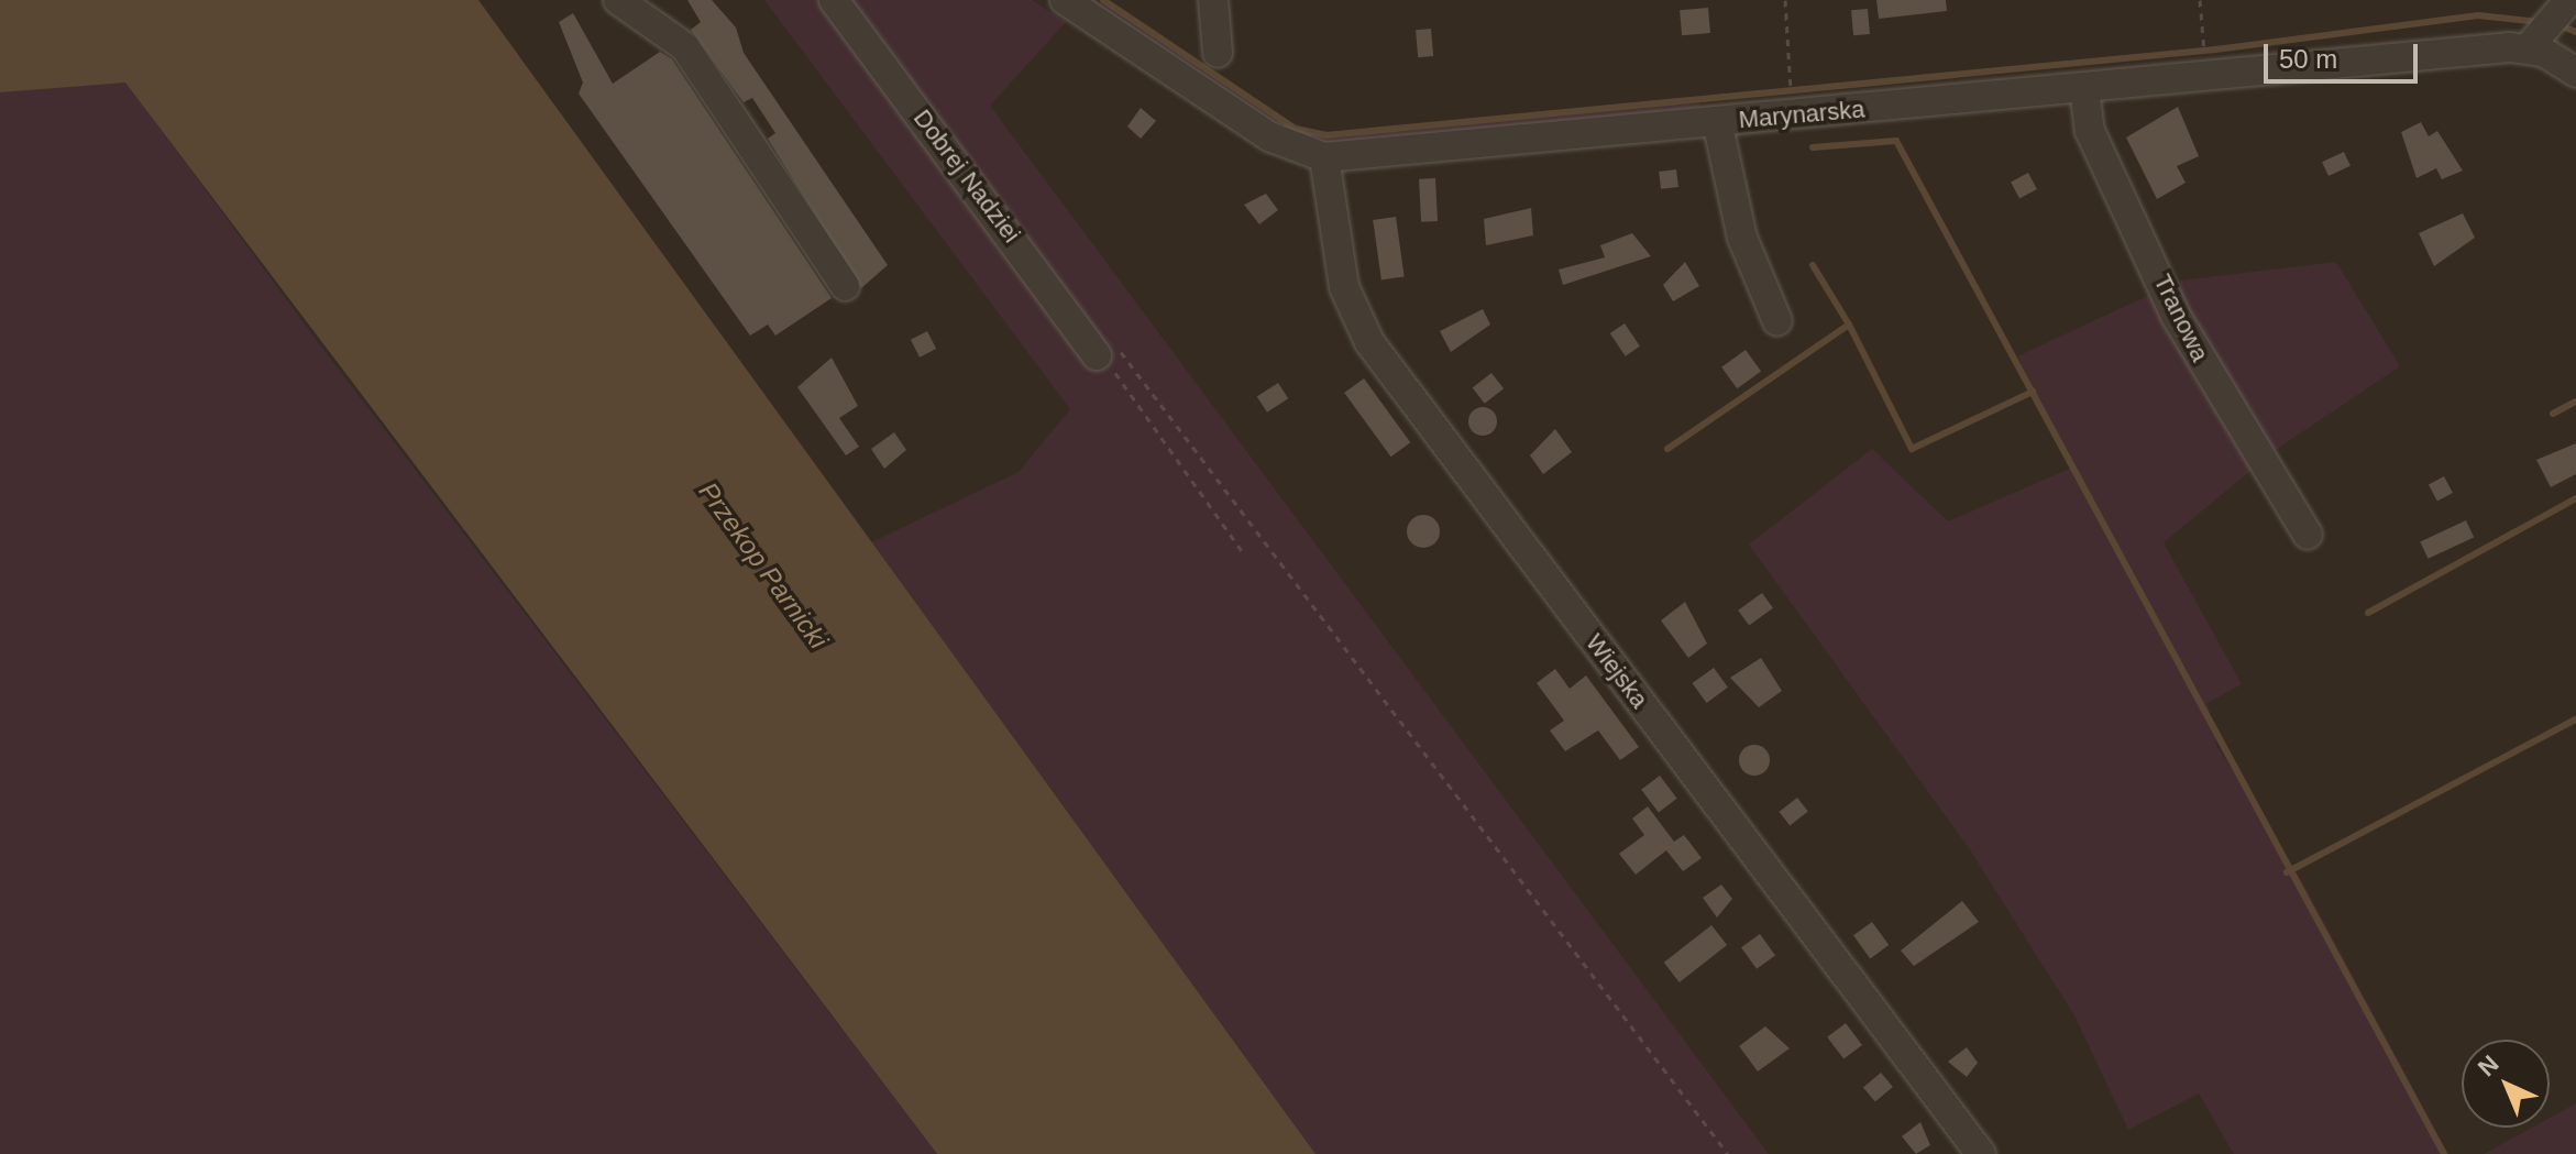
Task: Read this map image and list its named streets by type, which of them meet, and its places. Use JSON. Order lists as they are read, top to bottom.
{
  "streets": {
    "street": [
      "Marynarska",
      "Dobrej Nadziei",
      "Tranowa",
      "Wiejska"
    ]
  },
  "crossings": [
    ["Marynarska", "Tranowa"],
    ["Marynarska", "Wiejska"]
  ],
  "water": ["Przekop Parnicki"],
  "scale_bar": "50 m",
  "north": "top left"
}
